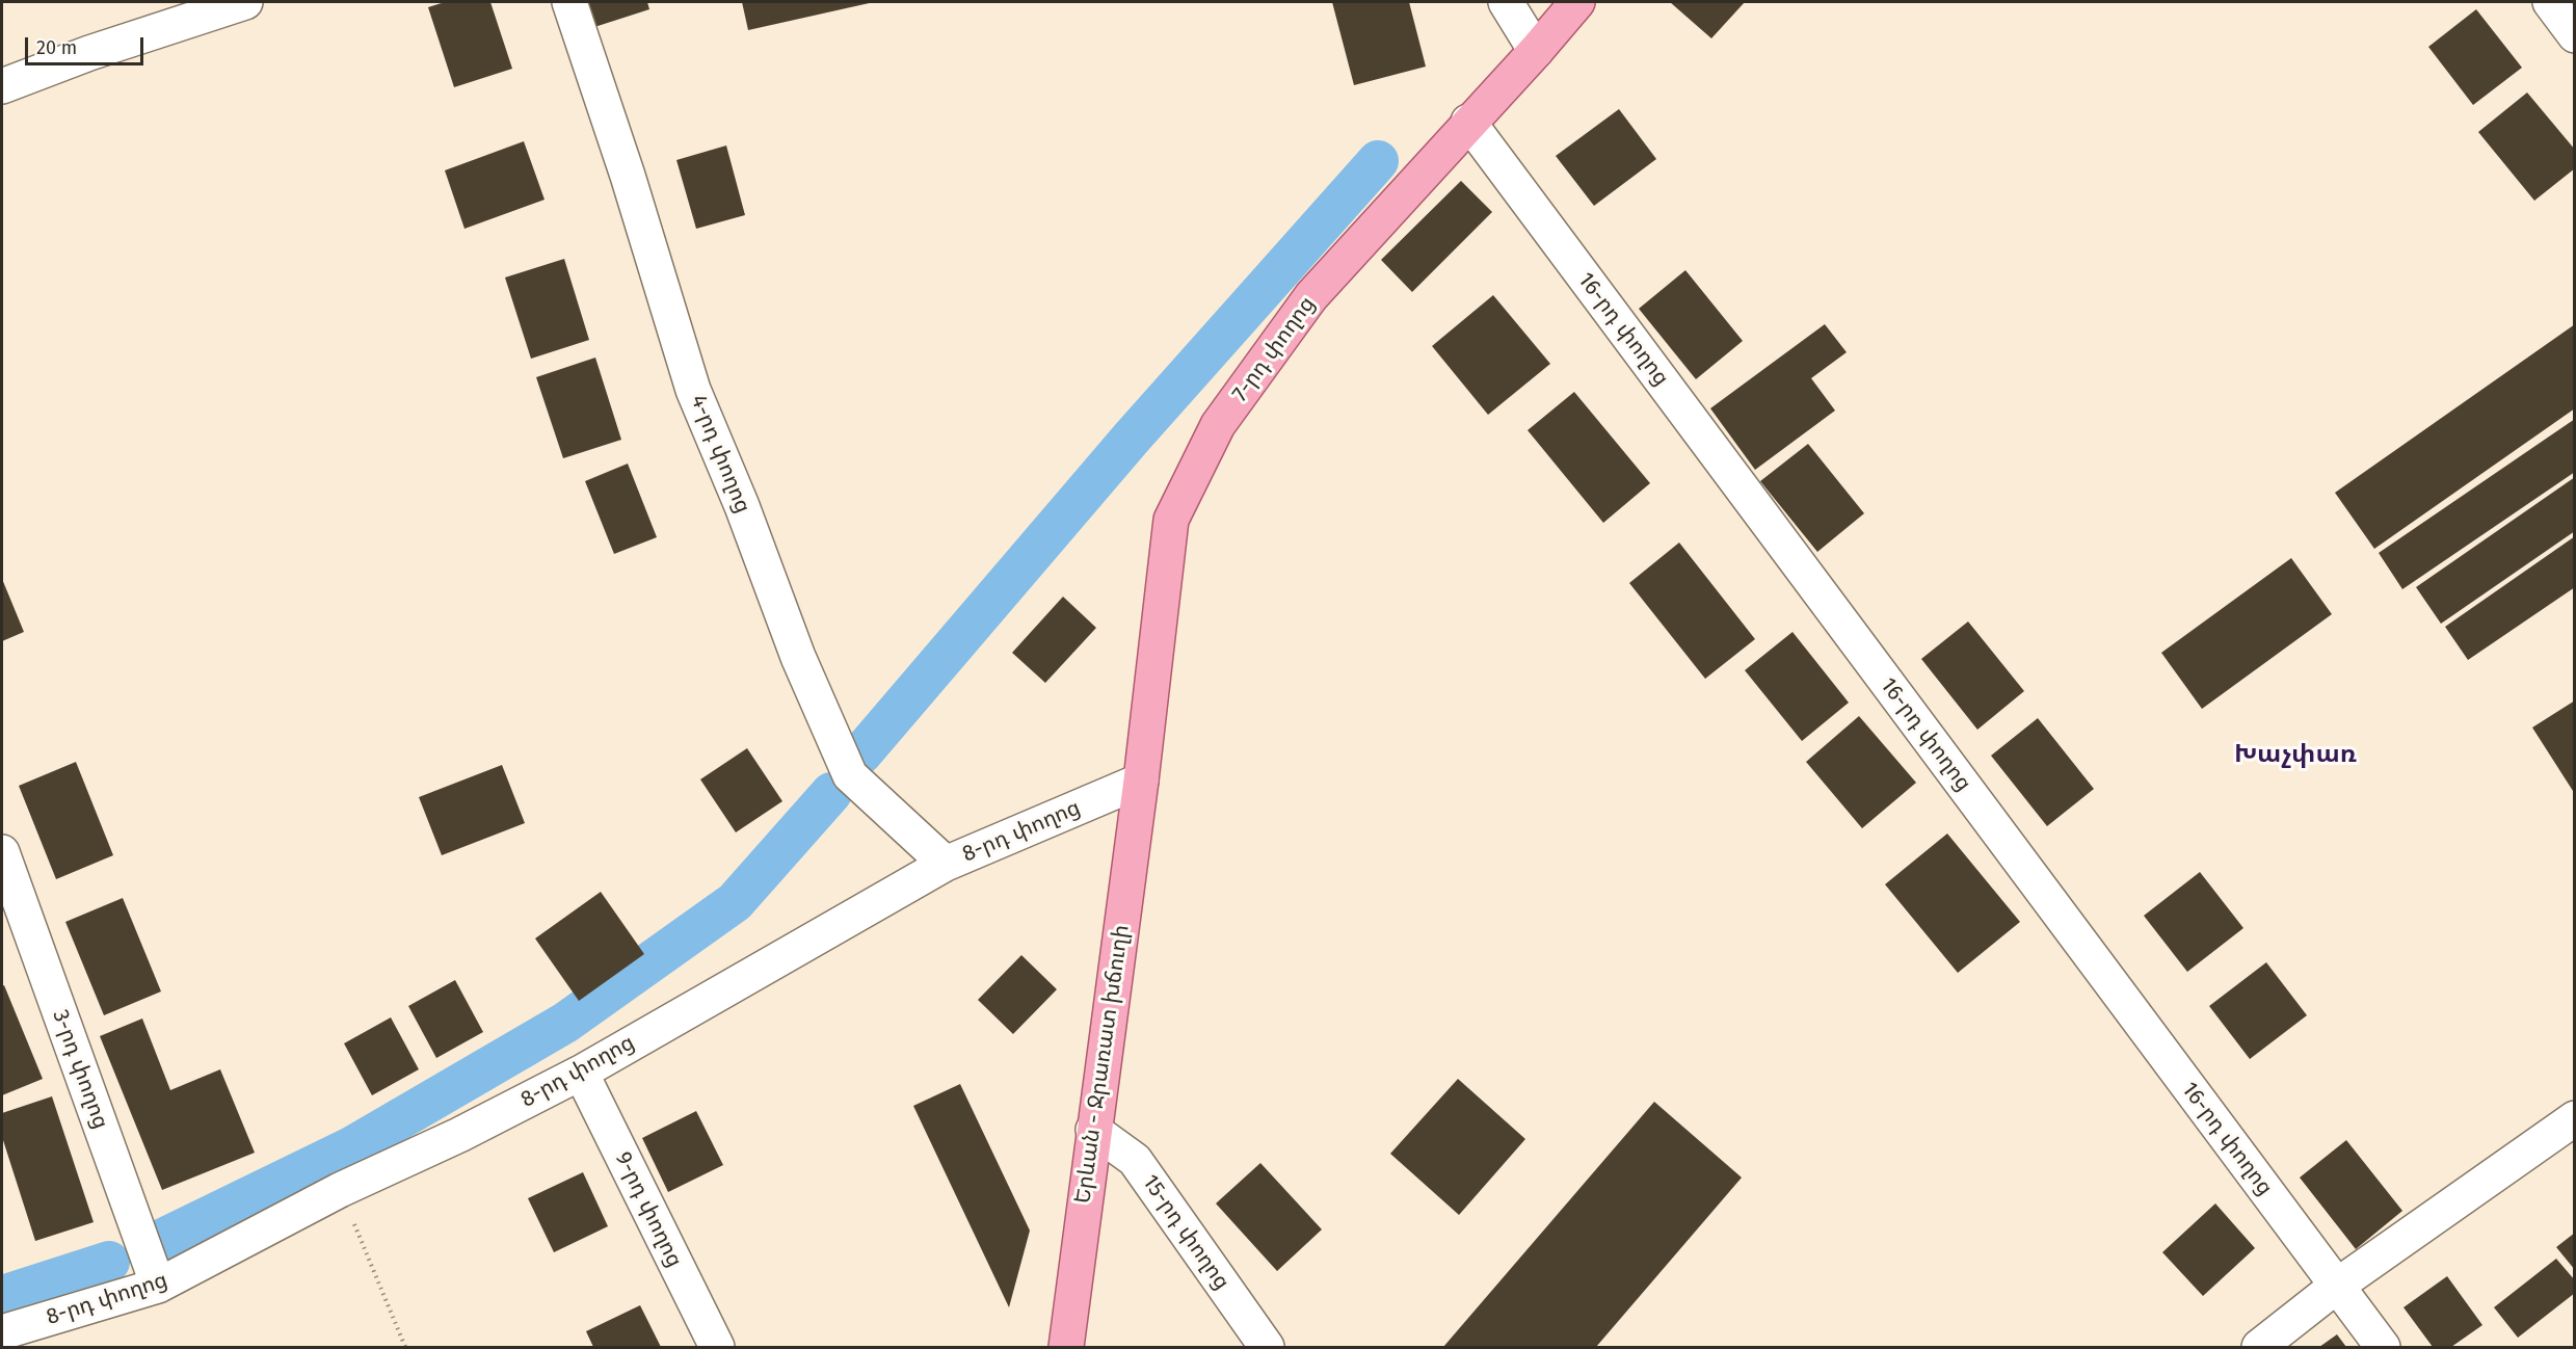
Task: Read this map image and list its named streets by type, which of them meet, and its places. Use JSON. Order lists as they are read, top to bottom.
{
  "streets": {
    "main road": ["7-րդ փողոց", "Երևան - Ջրառատ խճուղի"],
    "street": [
      "16-րդ փողոց",
      "4-րդ փողոց",
      "8-րդ փողոց",
      "3-րդ փողոց",
      "9-րդ փողոց",
      "15-րդ փողոց"
    ]
  },
  "crossings": [
    ["16-րդ փողոց", "7-րդ փողոց"],
    ["7-րդ փողոց", "8-րդ փողոց"],
    ["7-րդ փողոց", "Երևան - Ջրառատ խճուղի"],
    ["4-րդ փողոց", "8-րդ փողոց"],
    ["8-րդ փողոց", "Երևան - Ջրառատ խճուղի"],
    ["8-րդ փողոց", "3-րդ փողոց"],
    ["8-րդ փողոց", "9-րդ փողոց"],
    ["Երևան - Ջրառատ խճուղի", "15-րդ փողոց"]
  ],
  "districts": ["Խաչփառ"],
  "scale_bar": "20 m"
}
